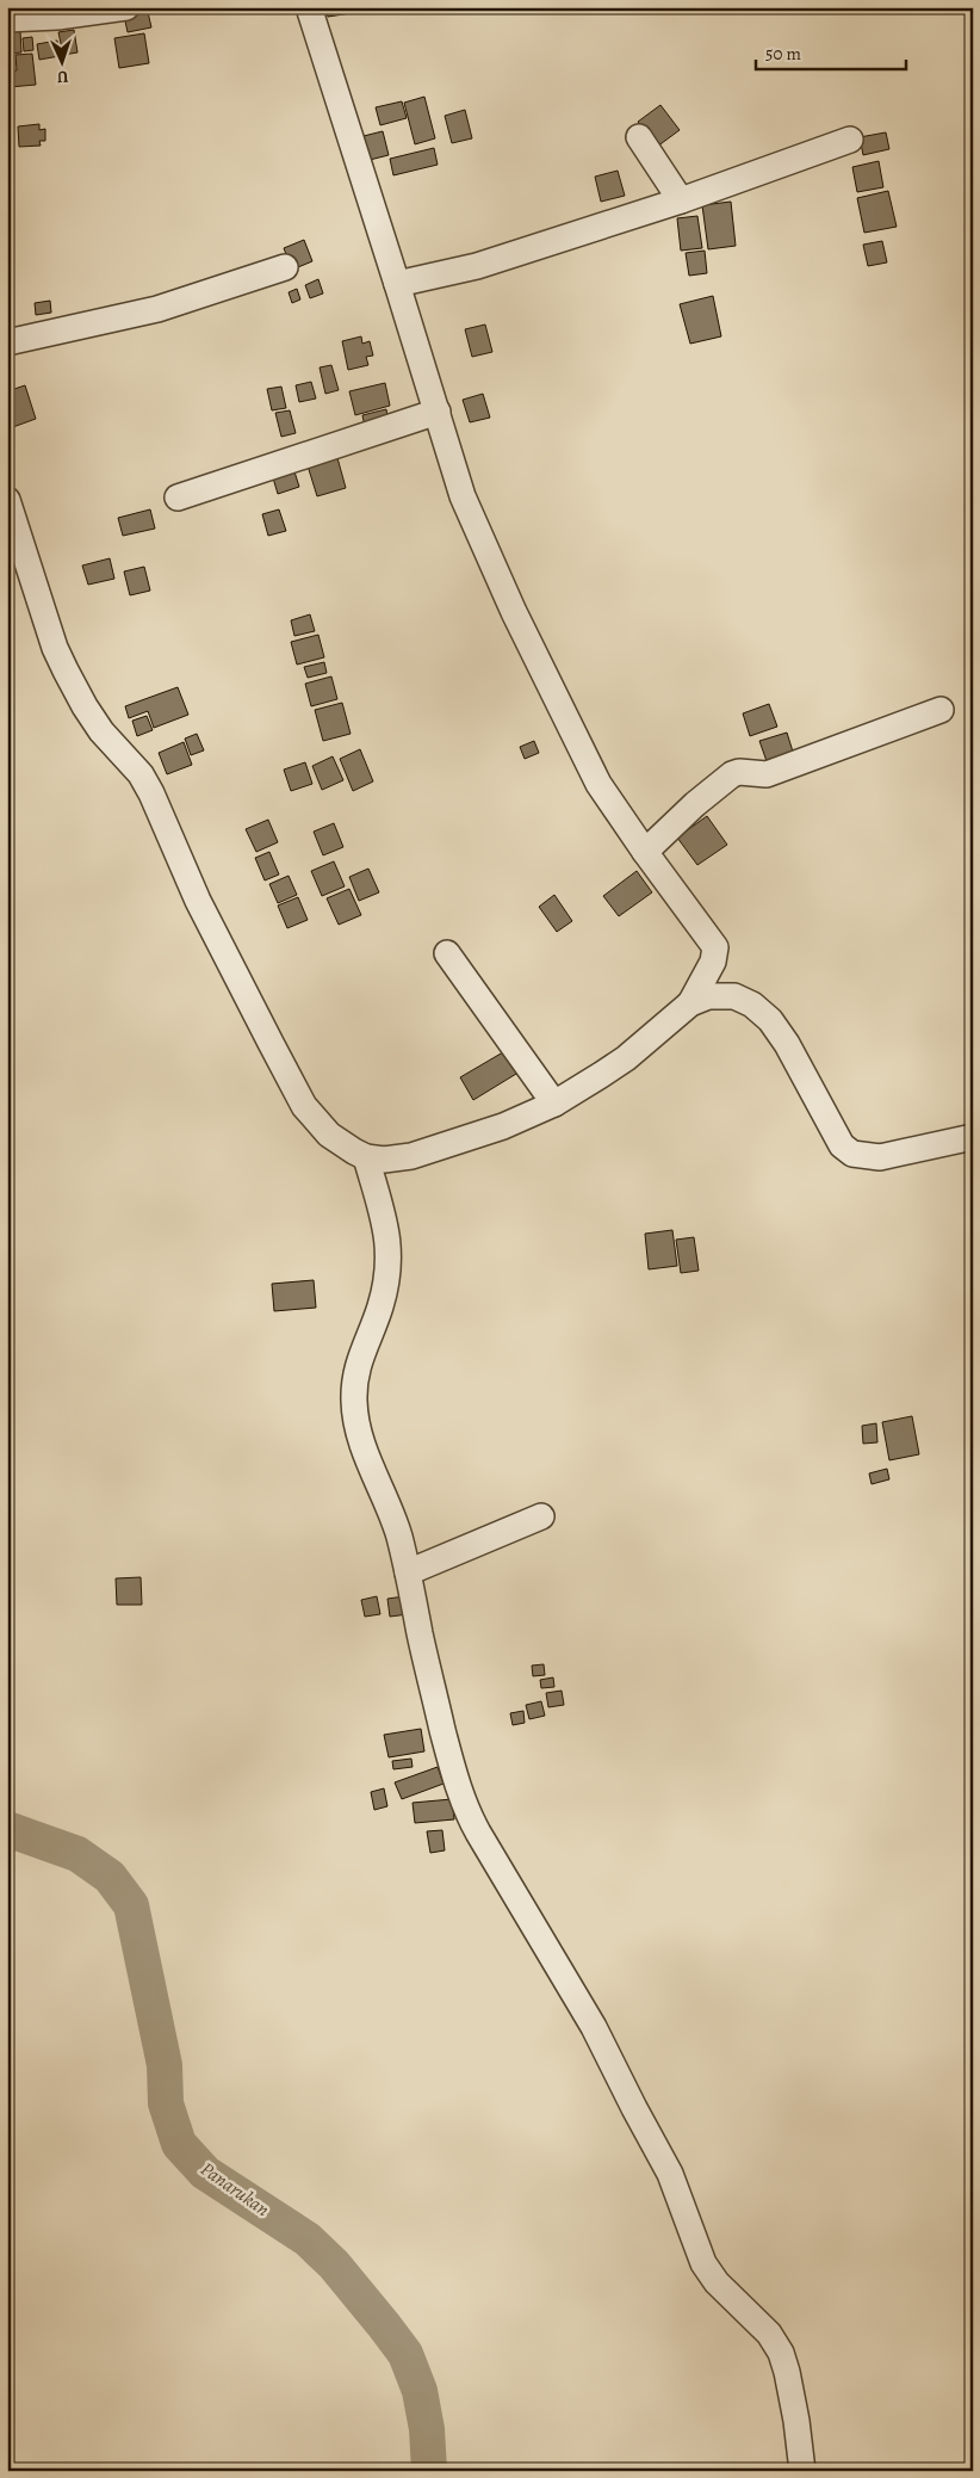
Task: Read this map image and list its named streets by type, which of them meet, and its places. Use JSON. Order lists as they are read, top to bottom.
{
  "water": ["Panarukan"],
  "scale_bar": "50 m",
  "north": "bottom"
}
